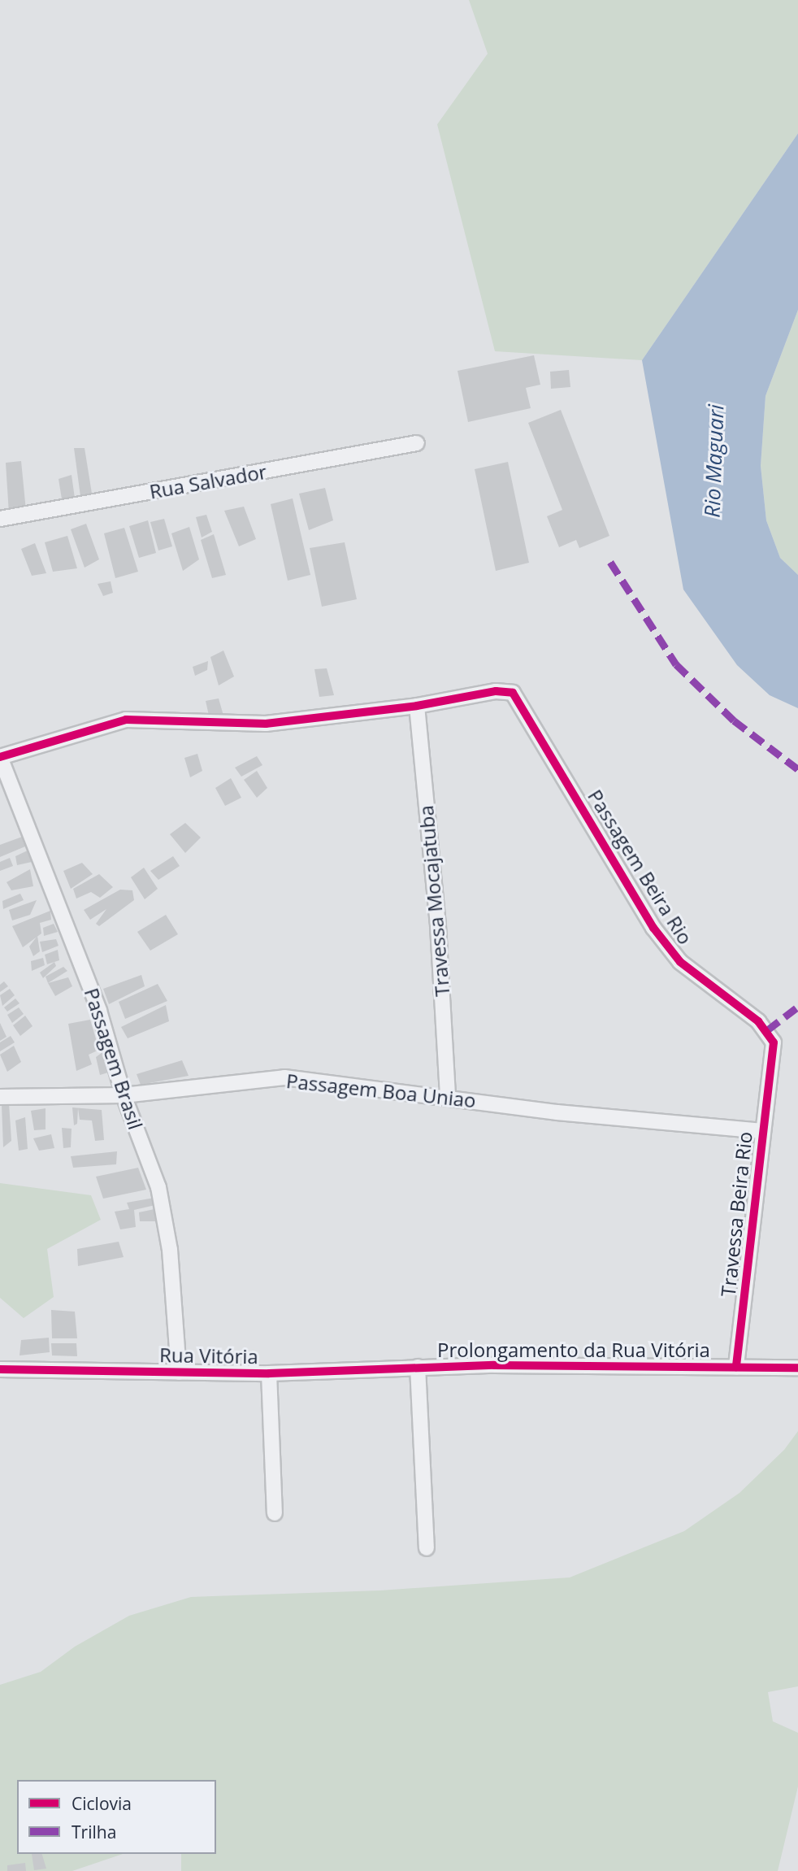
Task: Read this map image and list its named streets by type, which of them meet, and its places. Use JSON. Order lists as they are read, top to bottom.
{
  "streets": {
    "street": [
      "Rua Salvador",
      "Passagem Beira Rio",
      "Travessa Mocajatuba",
      "Passagem Brasil",
      "Passagem Boa Uniao",
      "Travessa Beira Rio",
      "Prolongamento da Rua Vitória",
      "Rua Vitória"
    ]
  },
  "crossings": [
    ["Passagem Beira Rio", "Travessa Mocajatuba"],
    ["Passagem Beira Rio", "Travessa Beira Rio"],
    ["Travessa Mocajatuba", "Passagem Boa Uniao"],
    ["Passagem Brasil", "Passagem Boa Uniao"],
    ["Passagem Brasil", "Rua Vitória"],
    ["Passagem Boa Uniao", "Travessa Beira Rio"],
    ["Travessa Beira Rio", "Prolongamento da Rua Vitória"],
    ["Prolongamento da Rua Vitória", "Rua Vitória"]
  ],
  "water": ["Rio Maguari"],
  "legend": ["Ciclovia", "Trilha"]
}
